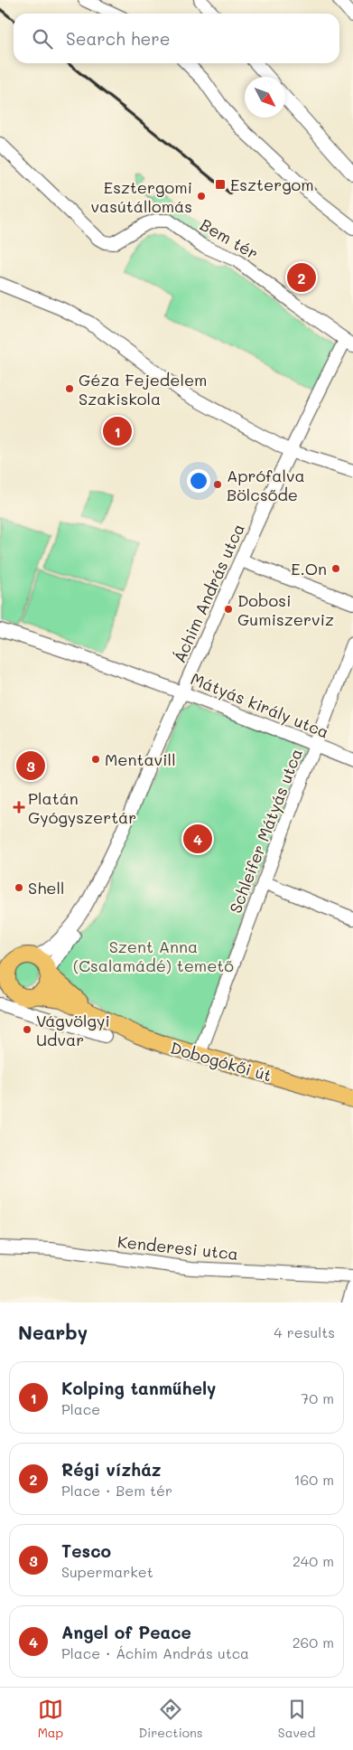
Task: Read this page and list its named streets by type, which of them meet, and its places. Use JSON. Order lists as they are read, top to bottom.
{
  "streets": {
    "main road": ["Dobogókői út"],
    "street": [
      "Bem tér",
      "Áchim András utca",
      "Mátyás király utca",
      "Schleifer Mátyás utca",
      "Kenderesi utca"
    ]
  },
  "crossings": [
    ["Bem tér", "Áchim András utca"],
    ["Áchim András utca", "Mátyás király utca"],
    ["Áchim András utca", "Dobogókői út"],
    ["Mátyás király utca", "Schleifer Mátyás utca"],
    ["Schleifer Mátyás utca", "Dobogókői út"]
  ],
  "parks": ["Szent Anna (Csalamádé) temető"],
  "places": {
    "transit": ["Esztergom"],
    "other": [
      "Esztergomi vasútállomás",
      "Géza Fejedelem Szakiskola",
      "Aprófalva Bölcsőde",
      "E.On",
      "Dobosi Gumiszerviz",
      "Mentavill",
      "Shell",
      "Vágvölgyi Udvar"
    ],
    "health": ["Platán Gyógyszertár"]
  },
  "north": "bottom right",
  "page": {
    "search": "Search here",
    "pins": [
      "2",
      "1",
      "3",
      "4"
    ],
    "heading": ["Nearby", "4 results"],
    "list": [
      {
        "mark": "1",
        "name": "Kolping tanműhely",
        "note": "Place",
        "value": "70 m"
      },
      {
        "mark": "2",
        "name": "Régi vízház",
        "note": "Place · Bem tér",
        "value": "160 m"
      },
      {
        "mark": "3",
        "name": "Tesco",
        "note": "Supermarket",
        "value": "240 m"
      },
      {
        "mark": "4",
        "name": "Angel of Peace",
        "note": "Place · Áchim András utca",
        "value": "260 m"
      }
    ],
    "nav": ["Map", "Directions", "Saved"]
  }
}
